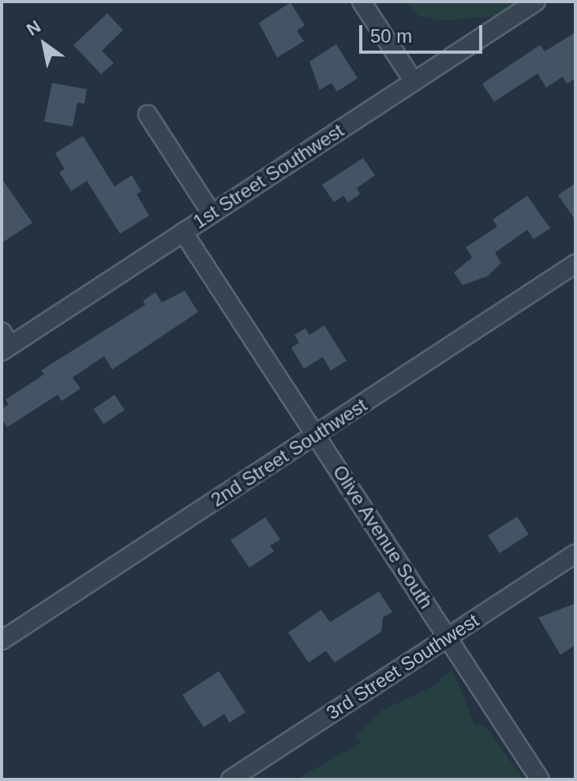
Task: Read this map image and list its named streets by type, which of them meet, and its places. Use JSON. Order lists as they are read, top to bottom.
{
  "streets": {
    "street": [
      "1st Street Southwest",
      "2nd Street Southwest",
      "Olive Avenue South",
      "3rd Street Southwest"
    ]
  },
  "crossings": [
    ["1st Street Southwest", "Olive Avenue South"],
    ["2nd Street Southwest", "Olive Avenue South"],
    ["Olive Avenue South", "3rd Street Southwest"]
  ],
  "scale_bar": "50 m",
  "north": "top left"
}
